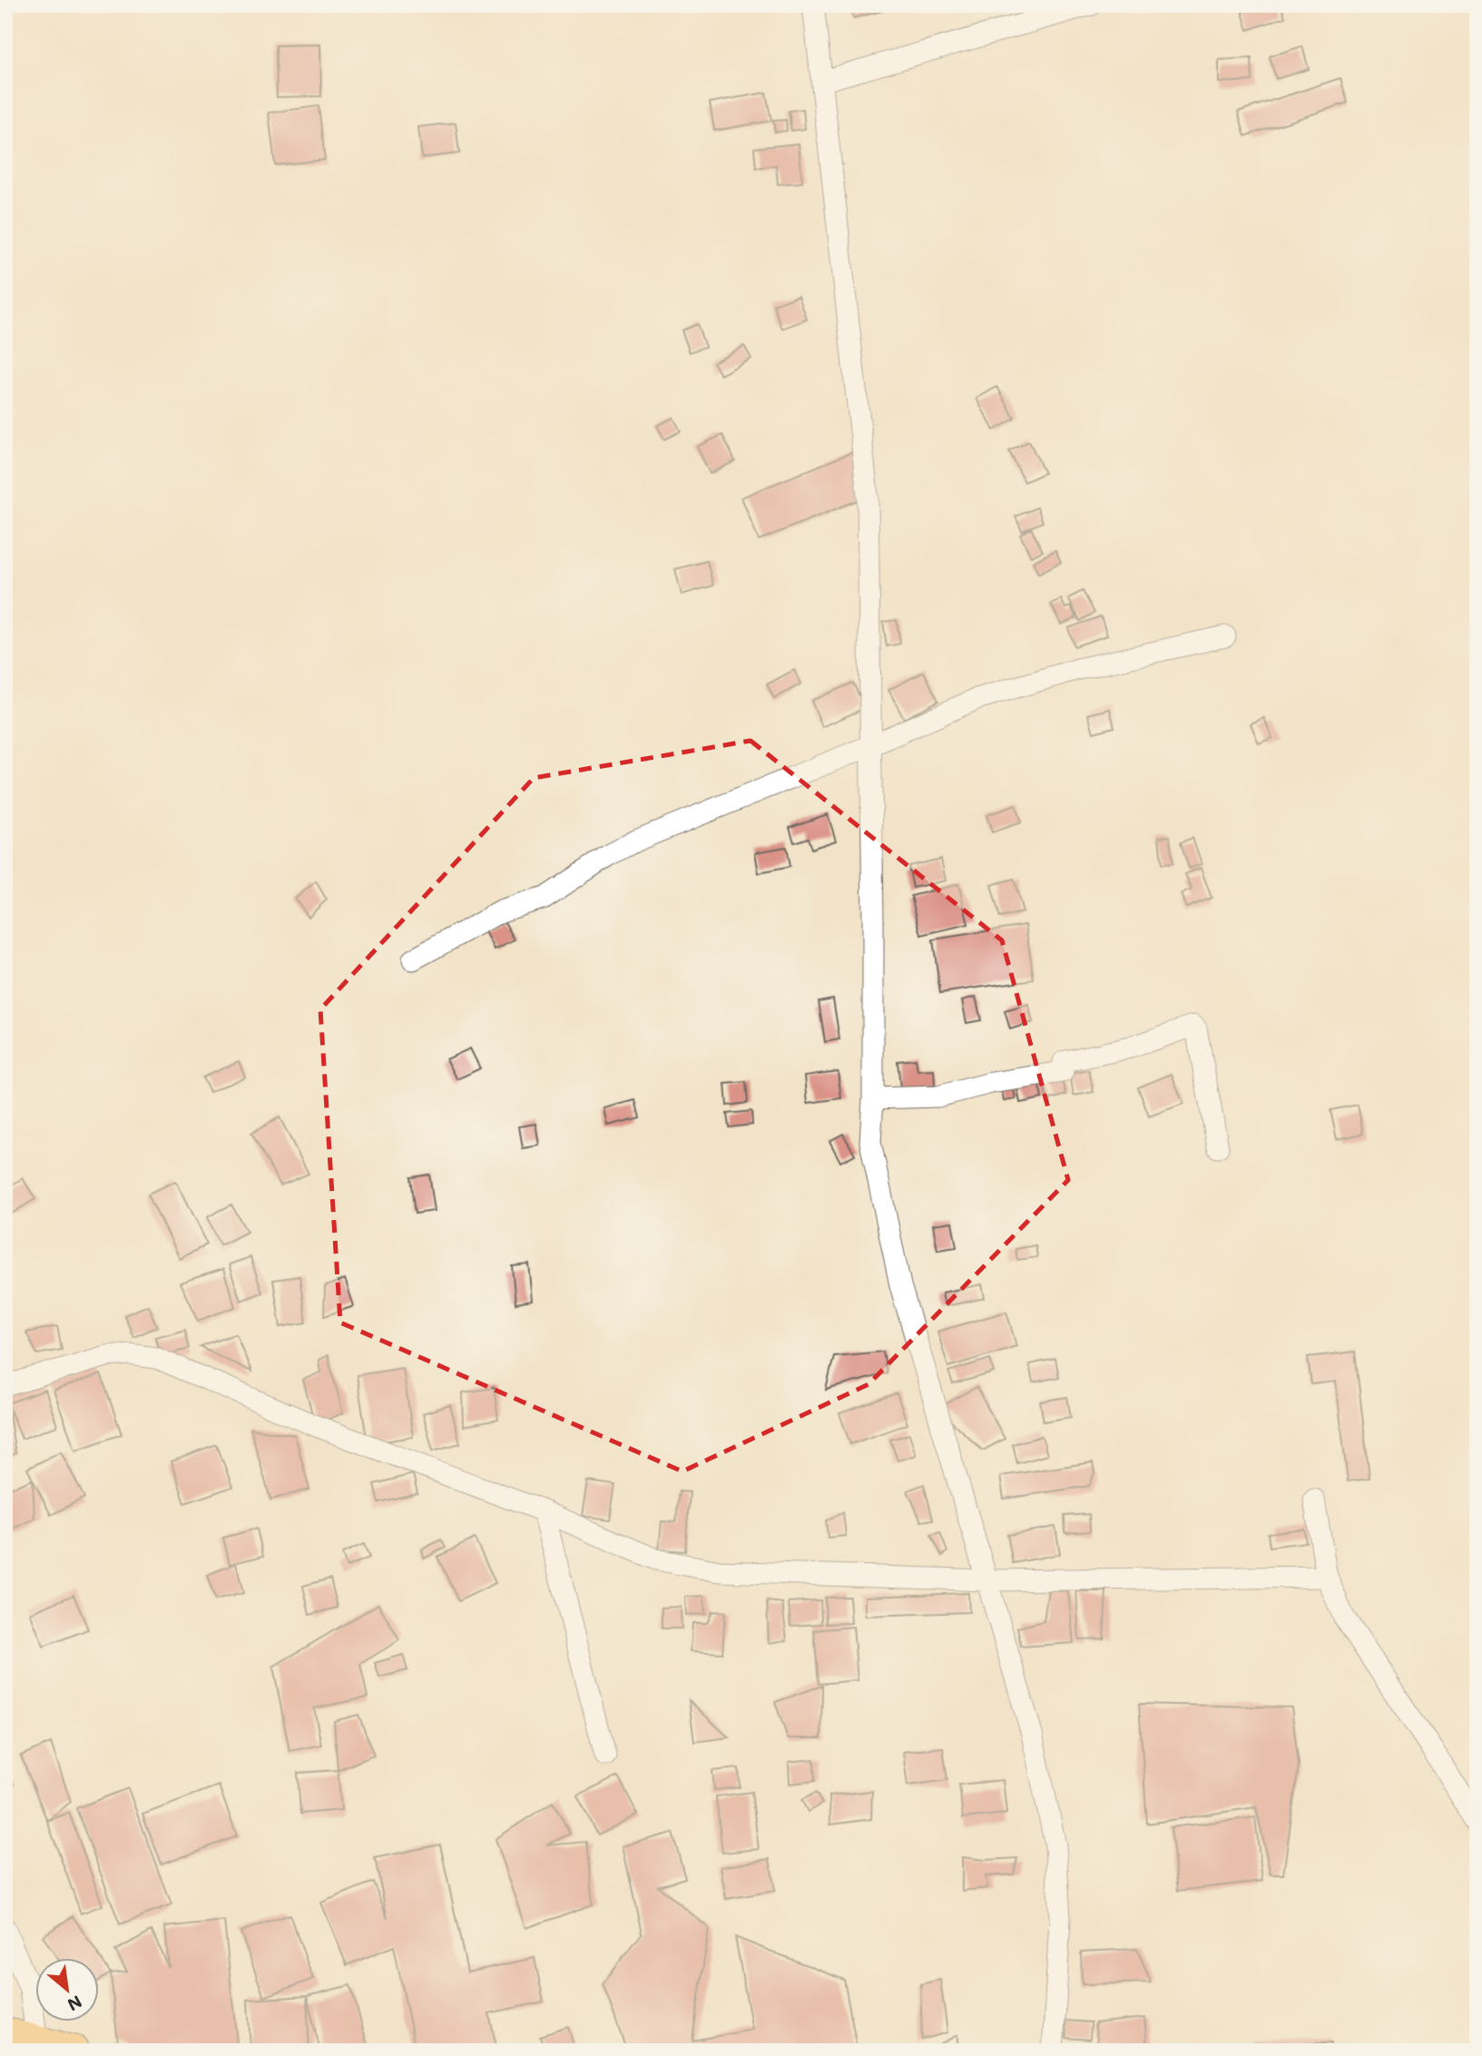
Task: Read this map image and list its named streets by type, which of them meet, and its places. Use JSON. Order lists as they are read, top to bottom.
{
  "north": "bottom right"
}
